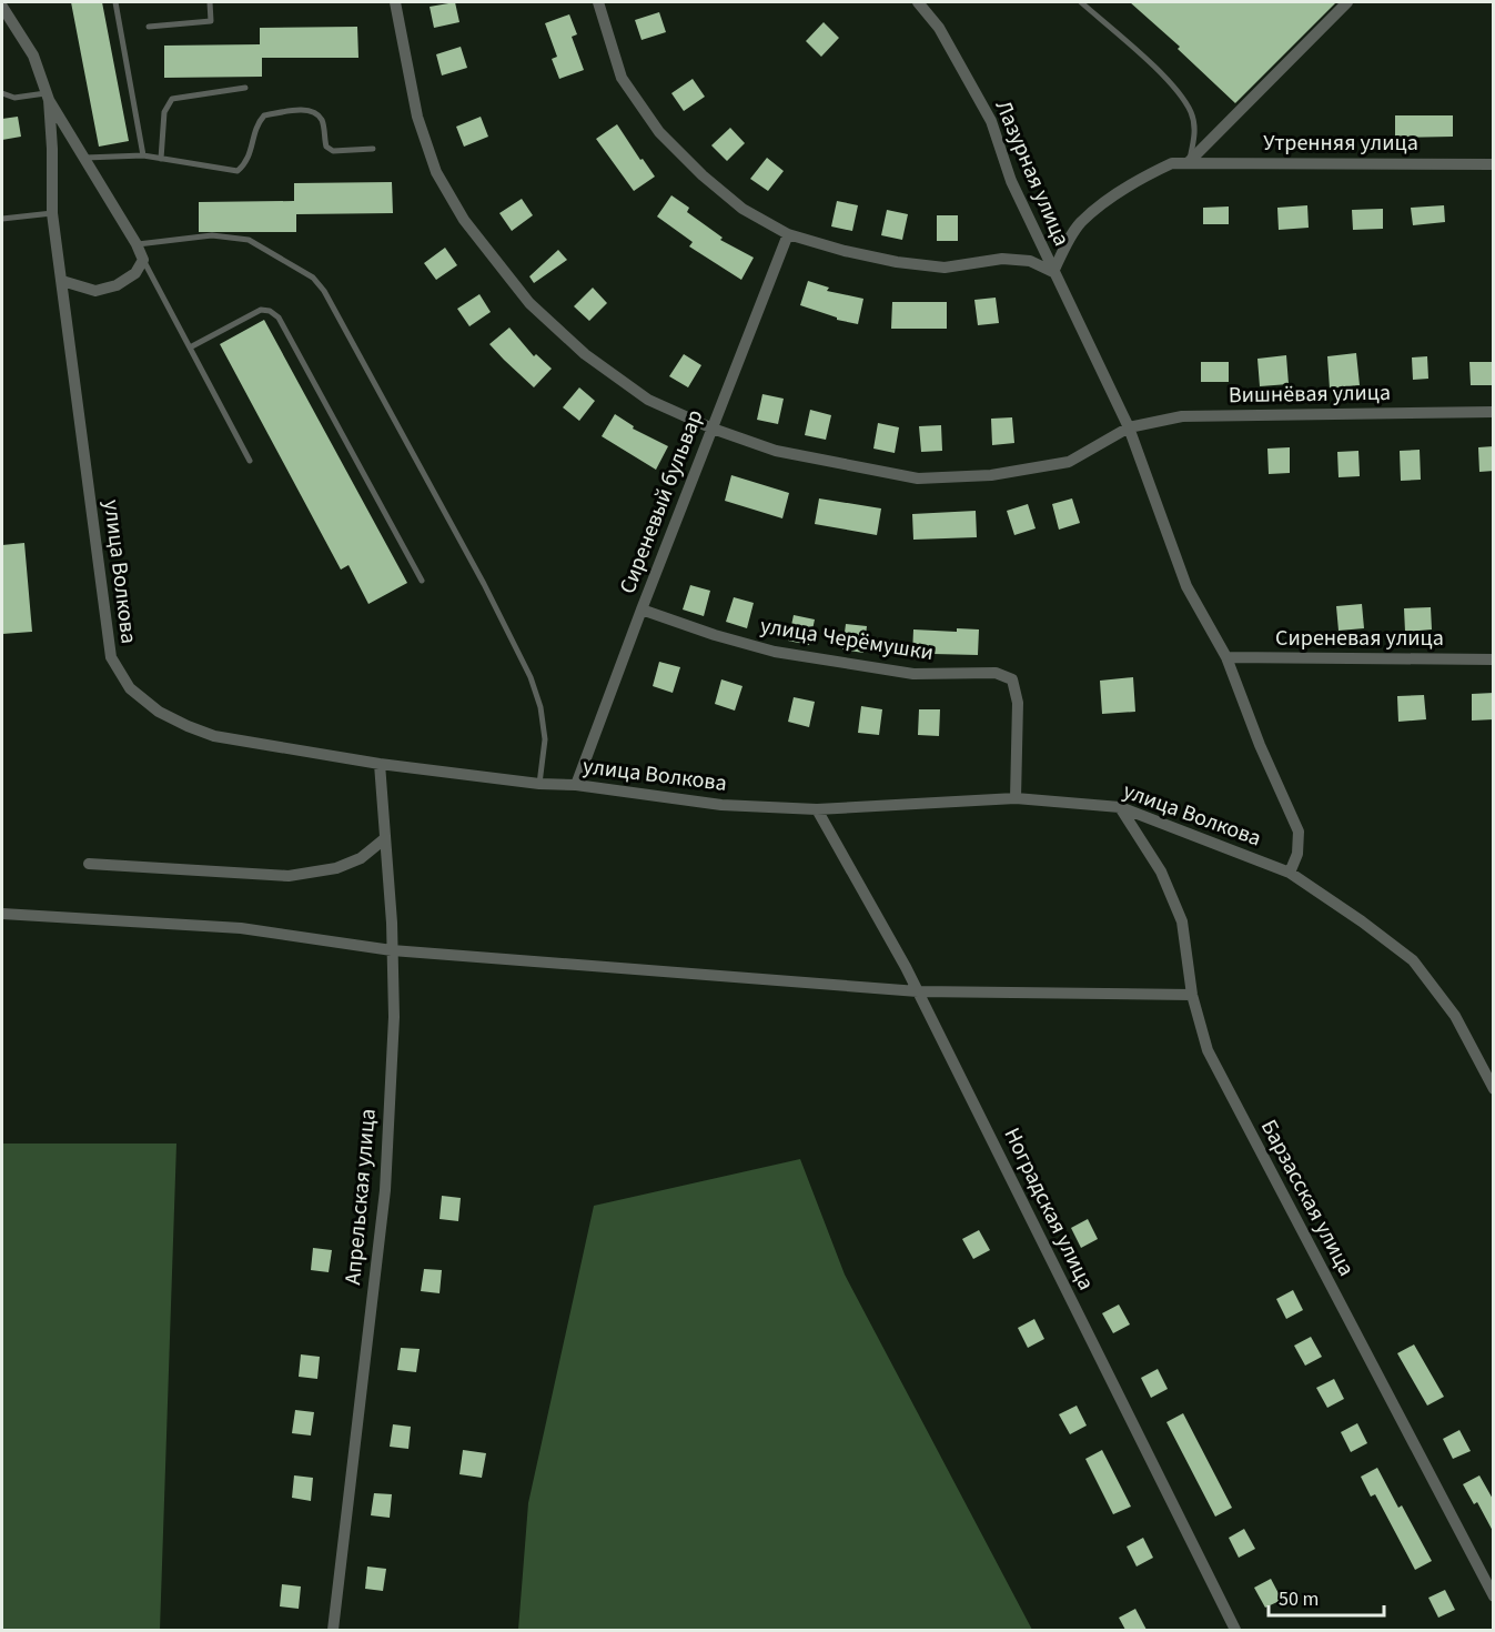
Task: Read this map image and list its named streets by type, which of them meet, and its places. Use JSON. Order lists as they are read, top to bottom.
{
  "streets": {
    "street": [
      "Утренняя улица",
      "Лазурная улица",
      "Вишнёвая улица",
      "Сиреневый бульвар",
      "улица Волкова",
      "Сиреневая улица",
      "улица Черёмушки",
      "Апрельская улица",
      "Барзасская улица",
      "Ноградская улица"
    ]
  },
  "crossings": [
    ["Утренняя улица", "Лазурная улица"],
    ["Лазурная улица", "Сиреневый бульвар"],
    ["Вишнёвая улица", "Сиреневый бульвар"],
    ["Сиреневый бульвар", "улица Волкова"],
    ["Сиреневый бульвар", "улица Черёмушки"],
    ["улица Волкова", "улица Черёмушки"],
    ["улица Волкова", "Апрельская улица"],
    ["улица Волкова", "Барзасская улица"],
    ["улица Волкова", "Ноградская улица"]
  ],
  "scale_bar": "50 m"
}
